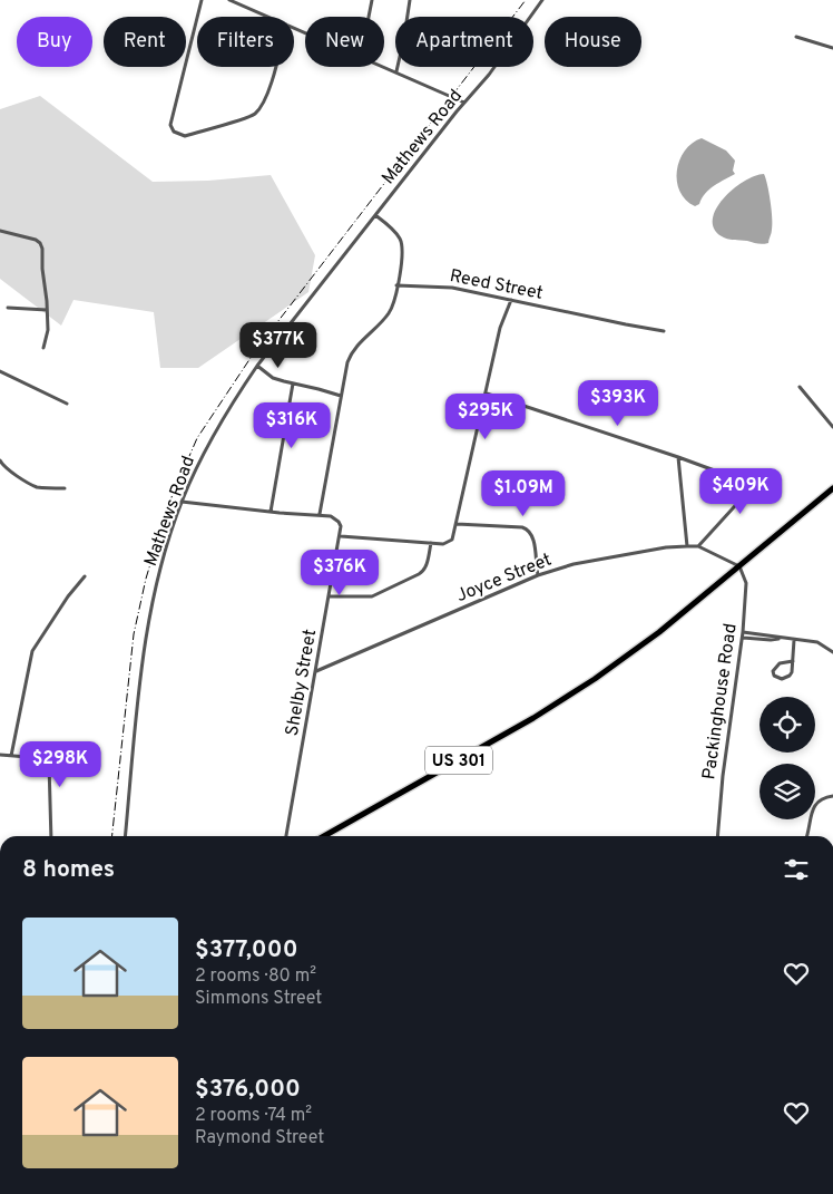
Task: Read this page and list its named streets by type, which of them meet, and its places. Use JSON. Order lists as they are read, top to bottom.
{
  "streets": {
    "main road": ["US 301"],
    "street": [
      "Mathews Road",
      "Reed Street",
      "Joyce Street",
      "Shelby Street",
      "Packinghouse Road"
    ]
  },
  "crossings": [
    ["Joyce Street", "Shelby Street"],
    ["Joyce Street", "Packinghouse Road"],
    ["Joyce Street", "US 301"],
    ["Packinghouse Road", "US 301"]
  ],
  "page": {
    "chip": [
      "Buy",
      "Rent",
      "Filters",
      "New",
      "Apartment",
      "House"
    ],
    "price": [
      "$377K",
      "$393K",
      "$295K",
      "$316K",
      "$409K",
      "$1.09M",
      "$376K",
      "$298K"
    ],
    "heading": "8 homes",
    "list": [
      {
        "name": "$377,000",
        "note": "2 rooms · 80 m² · Simmons Street"
      },
      {
        "name": "$376,000",
        "note": "2 rooms · 74 m² · Raymond Street"
      }
    ]
  }
}
